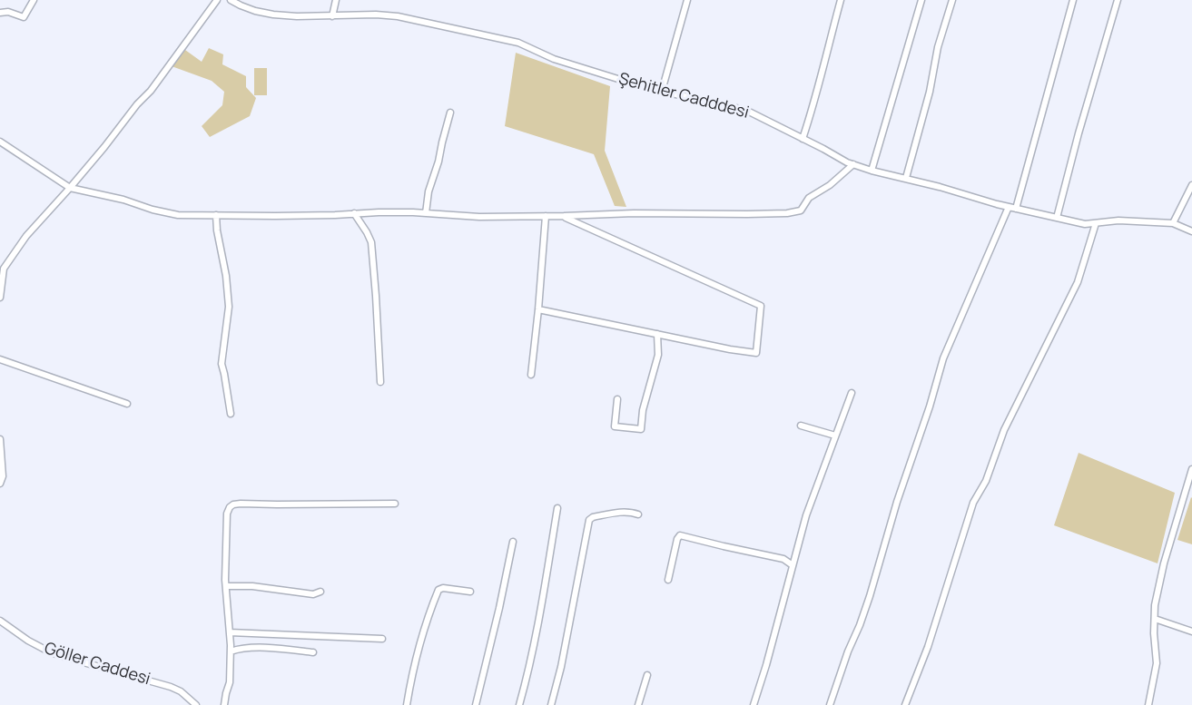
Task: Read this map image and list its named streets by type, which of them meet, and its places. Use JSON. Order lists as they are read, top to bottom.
{
  "streets": {
    "street": ["Şehitler Cadddesi", "Göller Caddesi"]
  }
}
